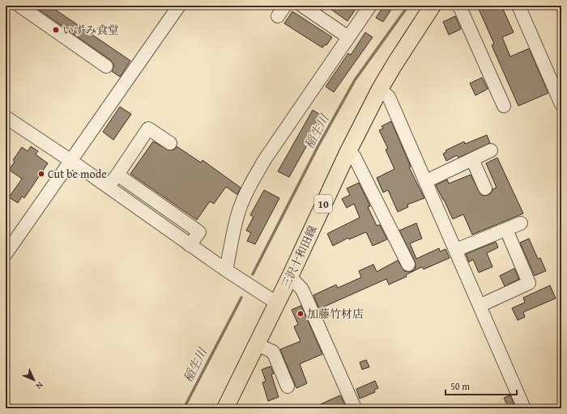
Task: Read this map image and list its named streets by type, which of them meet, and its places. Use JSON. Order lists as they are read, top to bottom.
{
  "streets": {
    "main road": ["10", "三沢十和田線"]
  },
  "water": ["稲生川"],
  "places": ["いずみ食堂", "Cut be mode", "加藤竹材店"],
  "scale_bar": "50 m",
  "north": "bottom right"
}
